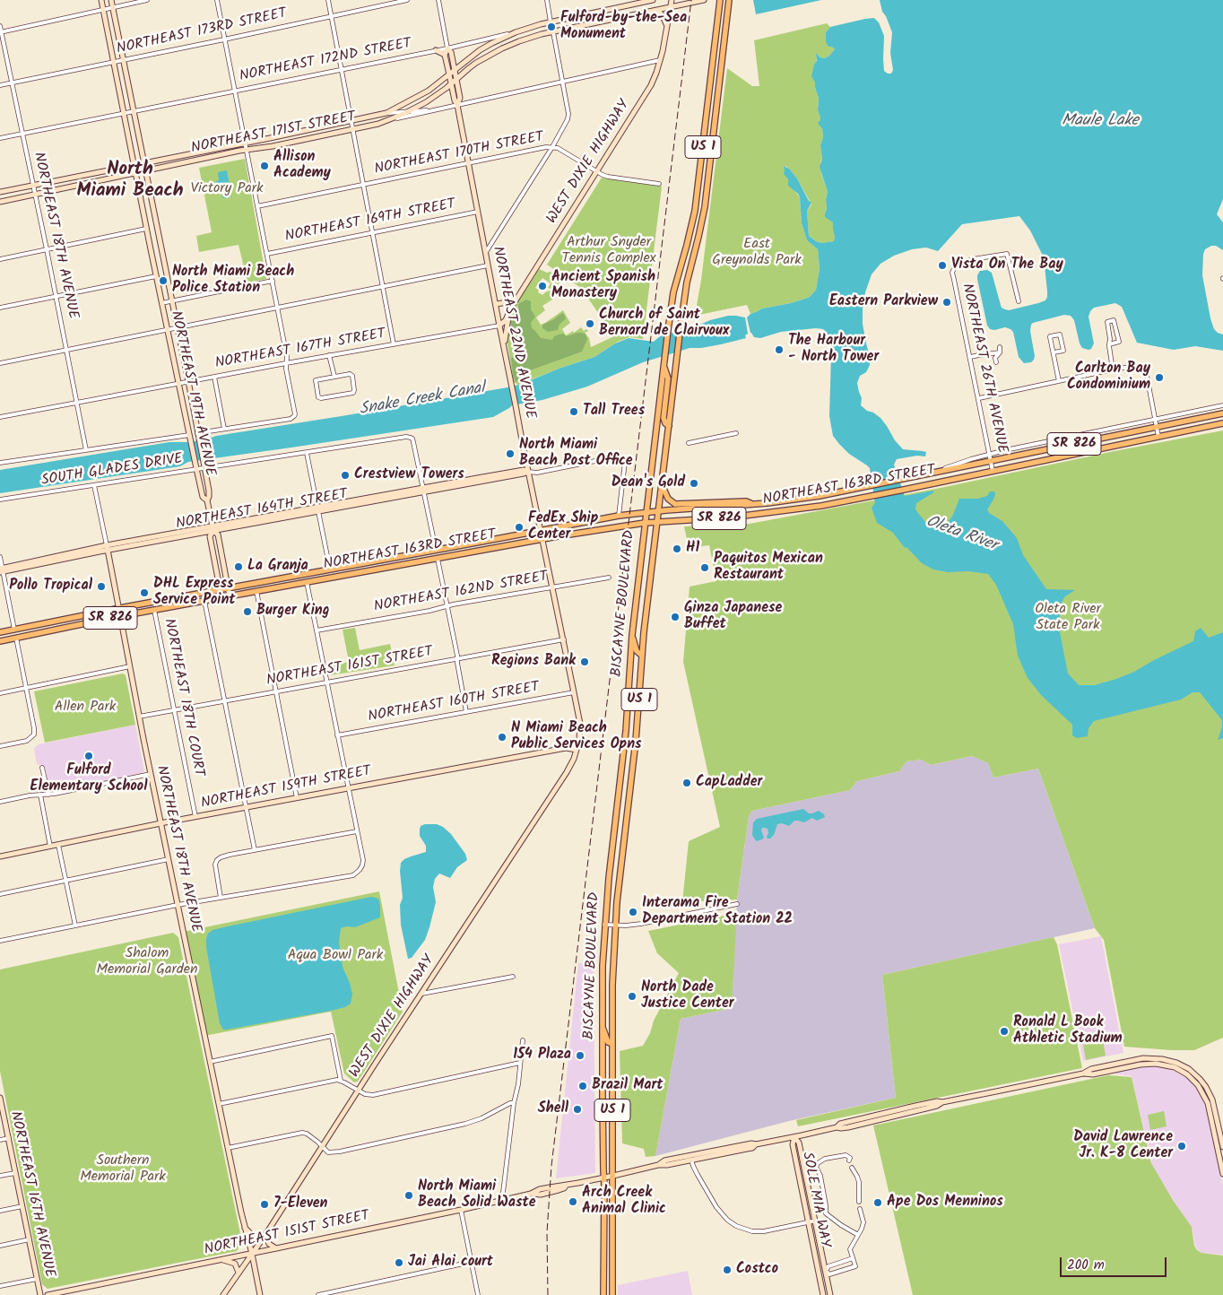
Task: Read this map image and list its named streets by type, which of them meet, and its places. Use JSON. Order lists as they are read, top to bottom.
{
  "streets": {
    "main road": [
      "US 1",
      "SR 826",
      "NORTHEAST 163RD STREET",
      "BISCAYNE BOULEVARD"
    ],
    "street": [
      "NORTHEAST 173RD STREET",
      "NORTHEAST 172ND STREET",
      "NORTHEAST 171ST STREET",
      "NORTHEAST 170TH STREET",
      "WEST DIXIE HIGHWAY",
      "NORTHEAST 169TH STREET",
      "NORTHEAST 18TH AVENUE",
      "NORTHEAST 22ND AVENUE",
      "NORTHEAST 167TH STREET",
      "NORTHEAST 26TH AVENUE",
      "NORTHEAST 19TH AVENUE",
      "SOUTH GLADES DRIVE",
      "NORTHEAST 164TH STREET",
      "NORTHEAST 162ND STREET",
      "NORTHEAST 161ST STREET",
      "NORTHEAST 18TH COURT",
      "NORTHEAST 160TH STREET",
      "NORTHEAST 159TH STREET",
      "NORTHEAST 16TH AVENUE",
      "SOLE MIA WAY",
      "NORTHEAST 151ST STREET"
    ]
  },
  "crossings": [
    ["NORTHEAST 173RD STREET", "NORTHEAST 18TH AVENUE"],
    ["NORTHEAST 173RD STREET", "NORTHEAST 19TH AVENUE"],
    ["NORTHEAST 172ND STREET", "NORTHEAST 171ST STREET"],
    ["NORTHEAST 172ND STREET", "NORTHEAST 18TH AVENUE"],
    ["NORTHEAST 172ND STREET", "NORTHEAST 22ND AVENUE"],
    ["NORTHEAST 172ND STREET", "NORTHEAST 19TH AVENUE"],
    ["NORTHEAST 171ST STREET", "WEST DIXIE HIGHWAY"],
    ["NORTHEAST 171ST STREET", "NORTHEAST 18TH AVENUE"],
    ["NORTHEAST 171ST STREET", "NORTHEAST 22ND AVENUE"],
    ["NORTHEAST 171ST STREET", "NORTHEAST 19TH AVENUE"],
    ["NORTHEAST 170TH STREET", "WEST DIXIE HIGHWAY"],
    ["NORTHEAST 170TH STREET", "NORTHEAST 22ND AVENUE"],
    ["WEST DIXIE HIGHWAY", "NORTHEAST 18TH AVENUE"],
    ["WEST DIXIE HIGHWAY", "NORTHEAST 22ND AVENUE"],
    ["WEST DIXIE HIGHWAY", "NORTHEAST 167TH STREET"],
    ["WEST DIXIE HIGHWAY", "NORTHEAST 159TH STREET"],
    ["WEST DIXIE HIGHWAY", "NORTHEAST 151ST STREET"],
    ["NORTHEAST 169TH STREET", "NORTHEAST 22ND AVENUE"],
    ["NORTHEAST 18TH AVENUE", "NORTHEAST 167TH STREET"],
    ["NORTHEAST 18TH AVENUE", "SOUTH GLADES DRIVE"],
    ["NORTHEAST 18TH AVENUE", "NORTHEAST 163RD STREET"],
    ["NORTHEAST 18TH AVENUE", "NORTHEAST 164TH STREET"],
    ["NORTHEAST 18TH AVENUE", "NORTHEAST 161ST STREET"],
    ["NORTHEAST 18TH AVENUE", "NORTHEAST 159TH STREET"],
    ["NORTHEAST 18TH AVENUE", "NORTHEAST 151ST STREET"],
    ["NORTHEAST 22ND AVENUE", "NORTHEAST 167TH STREET"],
    ["NORTHEAST 22ND AVENUE", "NORTHEAST 163RD STREET"],
    ["NORTHEAST 22ND AVENUE", "NORTHEAST 164TH STREET"],
    ["NORTHEAST 22ND AVENUE", "NORTHEAST 162ND STREET"],
    ["NORTHEAST 22ND AVENUE", "NORTHEAST 161ST STREET"],
    ["NORTHEAST 22ND AVENUE", "NORTHEAST 160TH STREET"],
    ["NORTHEAST 22ND AVENUE", "NORTHEAST 159TH STREET"],
    ["NORTHEAST 167TH STREET", "NORTHEAST 19TH AVENUE"],
    ["NORTHEAST 26TH AVENUE", "NORTHEAST 163RD STREET"],
    ["NORTHEAST 19TH AVENUE", "SOUTH GLADES DRIVE"],
    ["NORTHEAST 19TH AVENUE", "NORTHEAST 163RD STREET"],
    ["NORTHEAST 19TH AVENUE", "NORTHEAST 164TH STREET"],
    ["SOUTH GLADES DRIVE", "NORTHEAST 164TH STREET"],
    ["NORTHEAST 163RD STREET", "NORTHEAST 164TH STREET"],
    ["NORTHEAST 163RD STREET", "BISCAYNE BOULEVARD"],
    ["NORTHEAST 163RD STREET", "NORTHEAST 18TH COURT"],
    ["BISCAYNE BOULEVARD", "NORTHEAST 151ST STREET"],
    ["NORTHEAST 161ST STREET", "NORTHEAST 18TH COURT"],
    ["NORTHEAST 18TH COURT", "NORTHEAST 159TH STREET"],
    ["SOLE MIA WAY", "NORTHEAST 151ST STREET"]
  ],
  "districts": ["North Miami Beach"],
  "water": ["Maule Lake", "Snake Creek Canal", "Oleta River"],
  "parks": [
    "Victory Park",
    "Arthur Snyder Tennis Complex",
    "East Greynolds Park",
    "Oleta River State Park",
    "Allen Park",
    "Shalom Memorial Garden",
    "Aqua Bowl Park",
    "Southern Memorial Park"
  ],
  "places": [
    "Fulford-by-the-Sea Monument",
    "Allison Academy",
    "Vista On The Bay",
    "North Miami Beach Police Station",
    "Ancient Spanish Monastery",
    "Eastern Parkview",
    "Church of Saint Bernard de Clairvoux",
    "The Harbour - North Tower",
    "Carlton Bay Condominium",
    "Tall Trees",
    "North Miami Beach Post Office",
    "Crestview Towers",
    "Dean's Gold",
    "FedEx Ship Center",
    "H1",
    "La Granja",
    "Paquitos Mexican Restaurant",
    "Pollo Tropical",
    "DHL Express Service Point",
    "Burger King",
    "Ginza Japanese Buffet",
    "Regions Bank",
    "N Miami Beach Public Services Opns",
    "Fulford Elementary School",
    "CapLadder",
    "Interama Fire Department Station 22",
    "North Dade Justice Center",
    "Ronald L Book Athletic Stadium",
    "154 Plaza",
    "Brazil Mart",
    "Shell",
    "David Lawrence Jr. K-8 Center",
    "North Miami Beach Solid Waste",
    "Arch Creek Animal Clinic",
    "Ape Dos Menninos",
    "7-Eleven",
    "Jai Alai court",
    "Costco"
  ],
  "scale_bar": "200 m"
}
